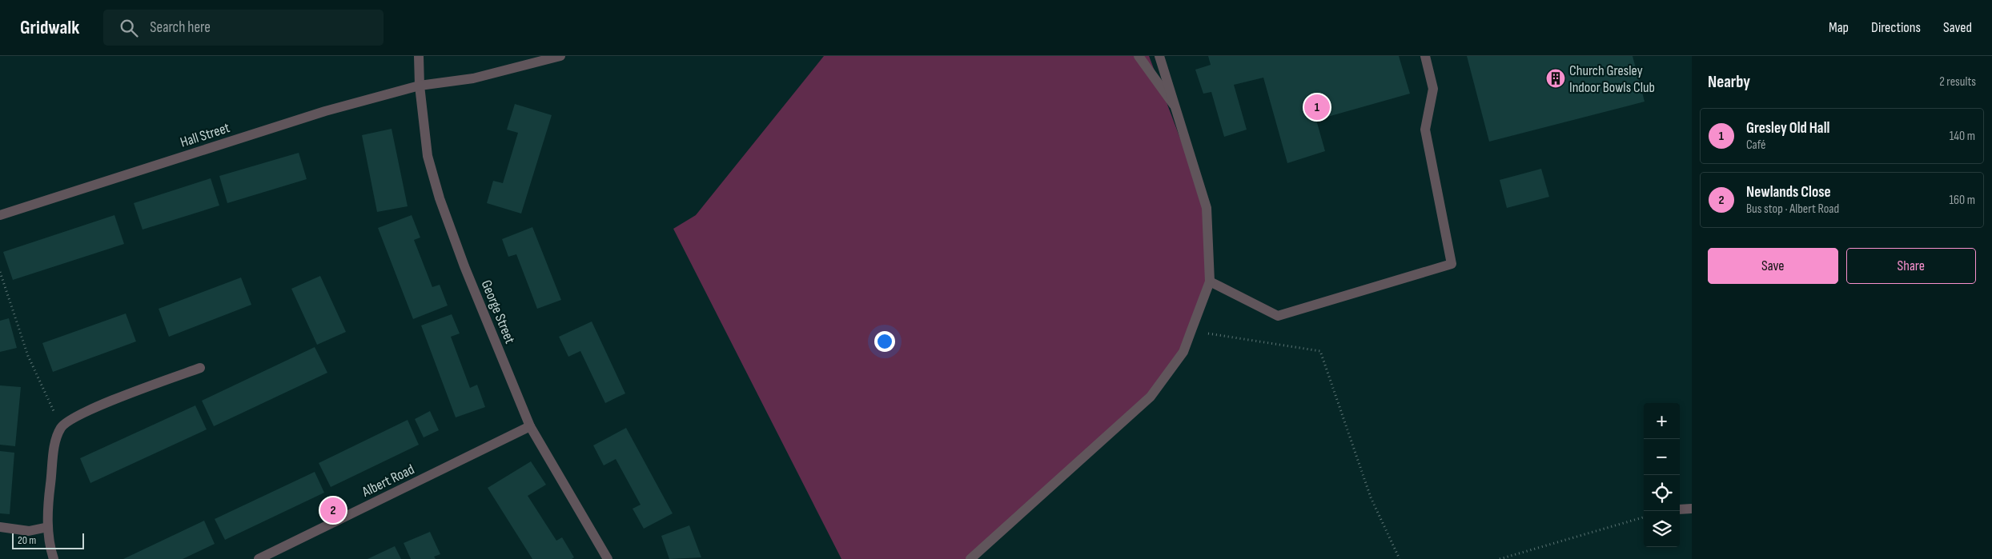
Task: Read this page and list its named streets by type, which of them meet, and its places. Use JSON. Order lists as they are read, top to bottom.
{
  "streets": {
    "street": ["Hall Street", "George Street", "Albert Road"]
  },
  "crossings": [
    ["Hall Street", "George Street"],
    ["George Street", "Albert Road"]
  ],
  "places": {
    "building": ["Church Gresley Indoor Bowls Club"]
  },
  "scale_bar": "20 m",
  "page": {
    "header": "Gridwalk",
    "search": "Search here",
    "nav": ["Map", "Directions", "Saved"],
    "heading": ["Nearby", "2 results"],
    "pins": ["1", "2"],
    "list": [
      {
        "mark": "1",
        "name": "Gresley Old Hall",
        "note": "Café",
        "value": "140 m"
      },
      {
        "mark": "2",
        "name": "Newlands Close",
        "note": "Bus stop · Albert Road",
        "value": "160 m"
      }
    ],
    "buttons": ["Save", "Share"],
    "map_buttons": ["+", "−"],
    "scale": "20 m"
  }
}
